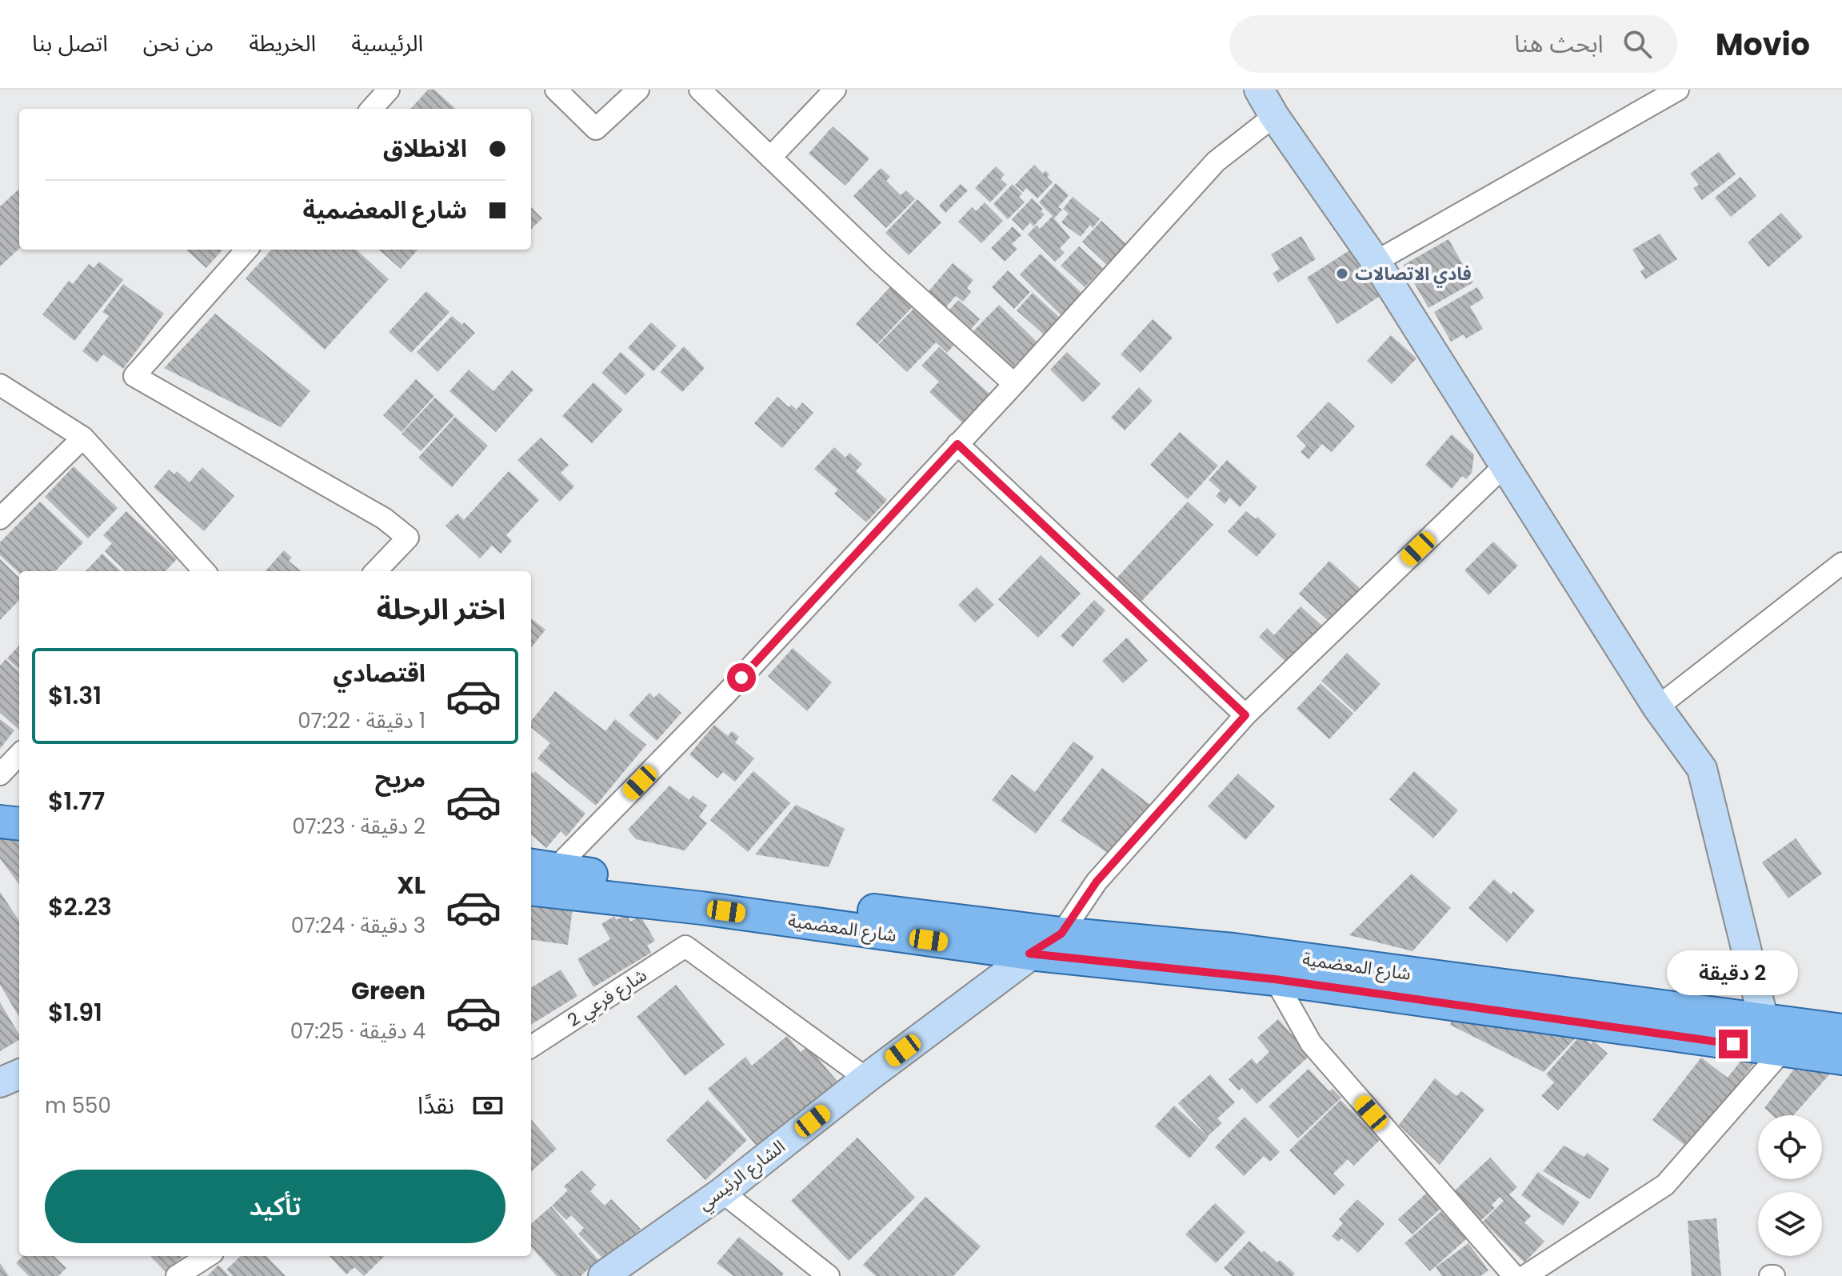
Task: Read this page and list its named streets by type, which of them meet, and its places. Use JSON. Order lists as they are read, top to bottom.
{
  "streets": {
    "main road": ["شارع المعضمية", "الشارع الرئيسي"],
    "street": ["شارع فرعي 2"]
  },
  "crossings": [
    ["شارع المعضمية", "الشارع الرئيسي"],
    ["شارع فرعي 2", "الشارع الرئيسي"]
  ],
  "places": ["فادي الاتصالات"],
  "page": {
    "header": "Movio",
    "search": "ابحث هنا",
    "nav": [
      "الرئيسية",
      "الخريطة",
      "من نحن",
      "اتصل بنا"
    ],
    "banner": ["الانطلاق", "شارع المعضمية"],
    "heading": "اختر الرحلة",
    "list": [
      {
        "name": "اقتصادي",
        "note": "1 دقيقة · 07:22",
        "value": "$1.31"
      },
      {
        "name": "مريح",
        "note": "2 دقيقة · 07:23",
        "value": "$1.77"
      },
      {
        "name": "XL",
        "note": "3 دقيقة · 07:24",
        "value": "$2.23"
      },
      {
        "name": "Green",
        "note": "4 دقيقة · 07:25",
        "value": "$1.91"
      }
    ],
    "bubble": "2 دقيقة",
    "pay": ["نقدًا", "550 m"],
    "buttons": "تأكيد"
  }
}
